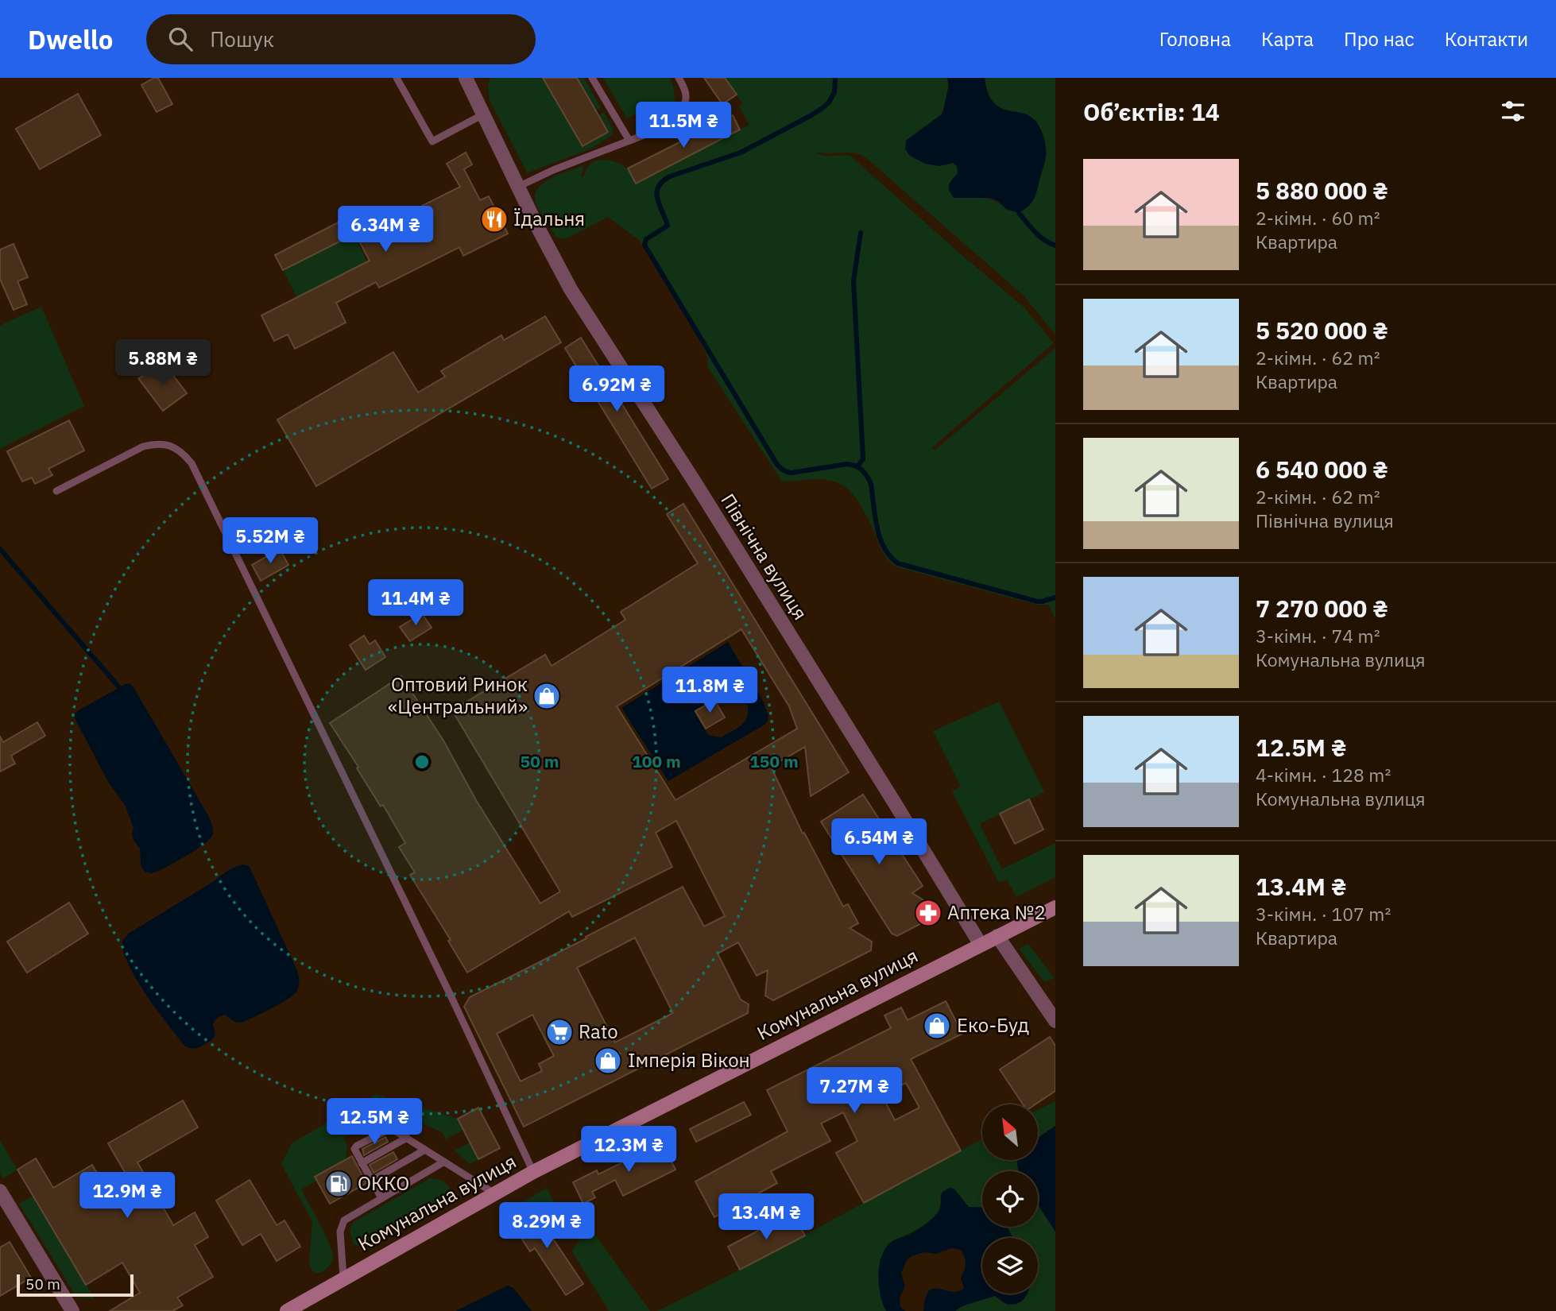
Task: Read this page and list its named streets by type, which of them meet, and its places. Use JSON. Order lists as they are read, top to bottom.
{
  "streets": {
    "main road": ["Комунальна вулиця"],
    "street": ["Північна вулиця"]
  },
  "crossings": [
    ["Північна вулиця", "Комунальна вулиця"]
  ],
  "places": {
    "restaurant": ["Їдальня"],
    "shop": ["Оптовий Ринок «Центральний»", "Еко-Буд", "Імперія Вікон"],
    "pharmacy": ["Аптека №2"],
    "supermarket": ["Rato"],
    "fuel station": ["ОККО"]
  },
  "scale_bar": "50 m",
  "north": "top left",
  "page": {
    "header": "Dwello",
    "search": "Пошук",
    "nav": [
      "Головна",
      "Карта",
      "Про нас",
      "Контакти"
    ],
    "heading": "Об’єктів: 14",
    "price": [
      "11.5M ₴",
      "6.34M ₴",
      "5.88M ₴",
      "6.92M ₴",
      "5.52M ₴",
      "11.4M ₴",
      "11.8M ₴",
      "6.54M ₴",
      "7.27M ₴",
      "12.5M ₴",
      "12.3M ₴",
      "12.9M ₴",
      "13.4M ₴",
      "8.29M ₴"
    ],
    "list": [
      {
        "name": "5 880 000 ₴",
        "note": "2-кімн. · 60 m² · Квартира"
      },
      {
        "name": "5 520 000 ₴",
        "note": "2-кімн. · 62 m² · Квартира"
      },
      {
        "name": "6 540 000 ₴",
        "note": "2-кімн. · 62 m² · Північна вулиця"
      },
      {
        "name": "7 270 000 ₴",
        "note": "3-кімн. · 74 m² · Комунальна вулиця"
      },
      {
        "name": "12.5M ₴",
        "note": "4-кімн. · 128 m² · Комунальна вулиця"
      },
      {
        "name": "13.4M ₴",
        "note": "3-кімн. · 107 m² · Квартира"
      }
    ],
    "scale": "50 m"
  },
  "rings": ["50 m", "100 m", "150 m"]
}
